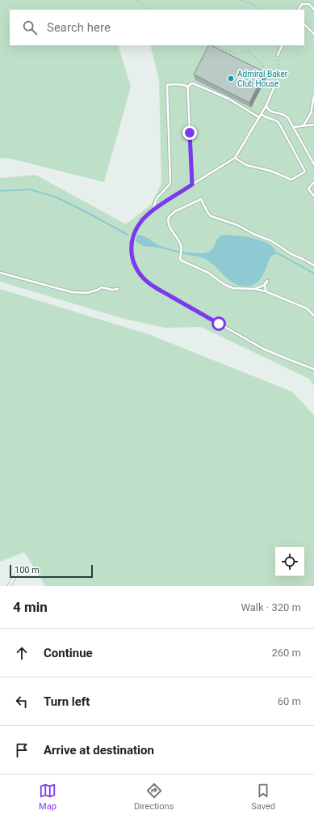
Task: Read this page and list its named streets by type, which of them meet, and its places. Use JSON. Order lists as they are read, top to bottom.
{
  "places": ["Admiral Baker Club House"],
  "scale_bar": "100 m",
  "page": {
    "search": "Search here",
    "scale": "100 m",
    "heading": ["4 min", "Walk · 320 m"],
    "list": [
      ["Continue", "260 m"],
      ["Turn left", "60 m"],
      "Arrive at destination"
    ],
    "nav": ["Map", "Directions", "Saved"]
  }
}
